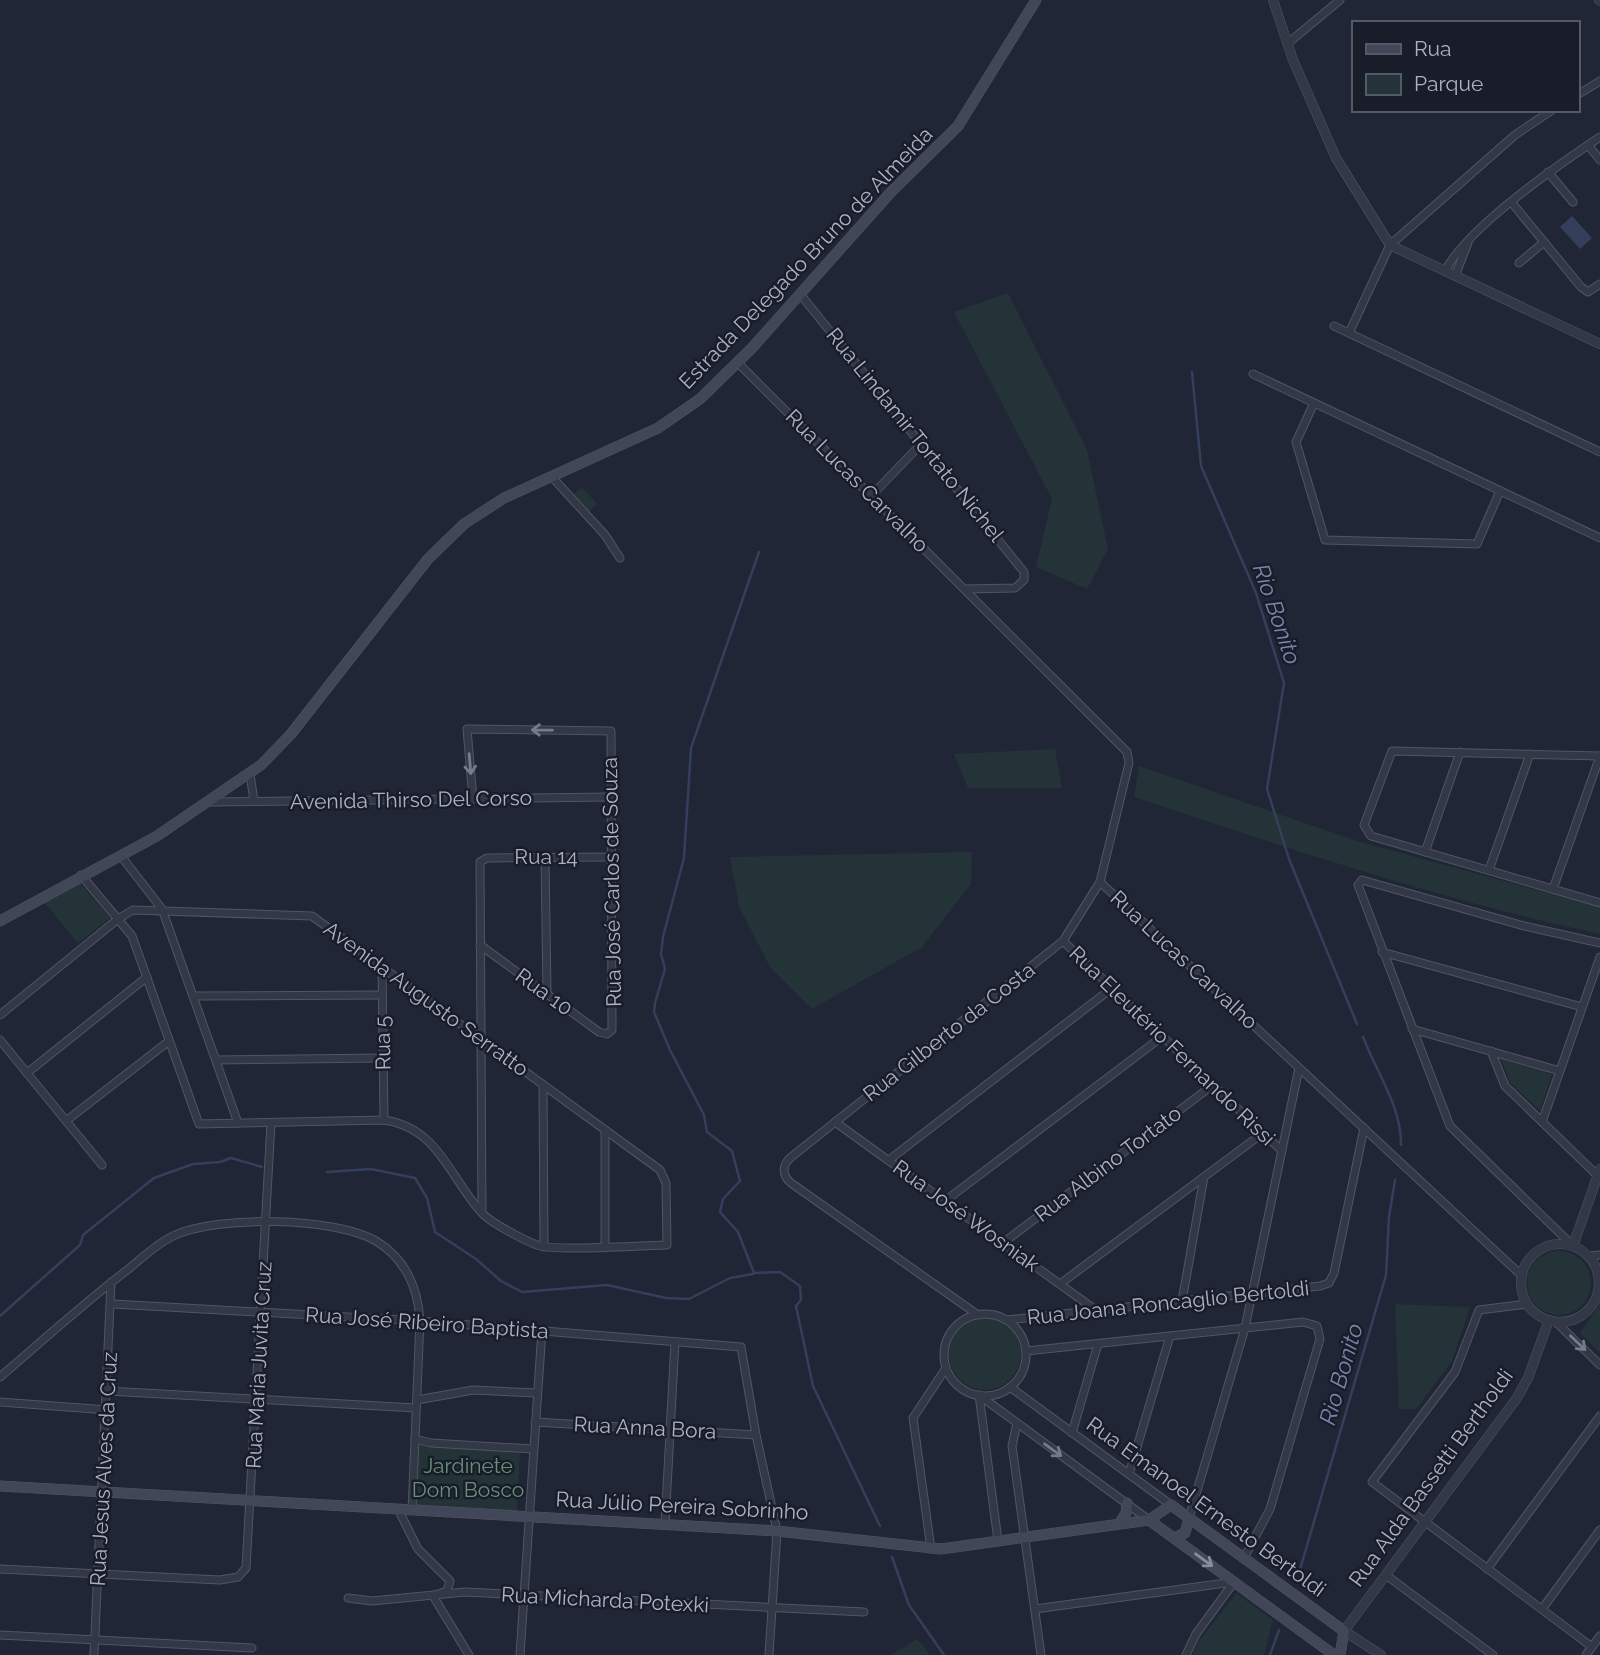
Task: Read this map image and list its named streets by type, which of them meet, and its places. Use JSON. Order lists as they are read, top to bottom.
{
  "streets": {
    "main road": [
      "Estrada Delegado Bruno de Almeida",
      "Rua Alda Bassetti Bertholdi",
      "Rua Júlio Pereira Sobrinho",
      "Rua Emanoel Ernesto Bertoldi"
    ],
    "street": [
      "Rua Lindamir Tortato Nichel",
      "Rua Lucas Carvalho",
      "Avenida Thirso Del Corso",
      "Rua 14",
      "Rua José Carlos de Souza",
      "Rua 10",
      "Avenida Augusto Serratto",
      "Rua Gilberto da Costa",
      "Rua 5",
      "Rua Eleutério Fernando Rissi",
      "Rua Albino Tortato",
      "Rua José Wosniak",
      "Rua Joana Roncaglio Bertoldi",
      "Rua José Ribeiro Baptista",
      "Rua Maria Juvita Cruz",
      "Rua Anna Bora",
      "Rua Jesus Alves da Cruz",
      "Rua Micharda Potexki"
    ]
  },
  "crossings": [
    ["Estrada Delegado Bruno de Almeida", "Rua Lindamir Tortato Nichel"],
    ["Estrada Delegado Bruno de Almeida", "Rua Lucas Carvalho"],
    ["Estrada Delegado Bruno de Almeida", "Avenida Thirso Del Corso"],
    ["Rua Lindamir Tortato Nichel", "Rua Lucas Carvalho"],
    ["Rua Lucas Carvalho", "Rua Gilberto da Costa"],
    ["Rua Lucas Carvalho", "Rua Joana Roncaglio Bertoldi"],
    ["Rua Lucas Carvalho", "Rua Alda Bassetti Bertholdi"],
    ["Avenida Thirso Del Corso", "Rua José Carlos de Souza"],
    ["Rua 14", "Rua José Carlos de Souza"],
    ["Rua 14", "Rua 10"],
    ["Rua José Carlos de Souza", "Rua 10"],
    ["Avenida Augusto Serratto", "Rua 5"],
    ["Rua Gilberto da Costa", "Rua Eleutério Fernando Rissi"],
    ["Rua Gilberto da Costa", "Rua José Wosniak"],
    ["Rua Gilberto da Costa", "Rua Joana Roncaglio Bertoldi"],
    ["Rua Gilberto da Costa", "Rua Emanoel Ernesto Bertoldi"],
    ["Rua Eleutério Fernando Rissi", "Rua Albino Tortato"],
    ["Rua Albino Tortato", "Rua José Wosniak"],
    ["Rua José Wosniak", "Rua Joana Roncaglio Bertoldi"],
    ["Rua Joana Roncaglio Bertoldi", "Rua Emanoel Ernesto Bertoldi"],
    ["Rua José Ribeiro Baptista", "Rua Maria Juvita Cruz"],
    ["Rua José Ribeiro Baptista", "Rua Anna Bora"],
    ["Rua José Ribeiro Baptista", "Rua Jesus Alves da Cruz"],
    ["Rua Maria Juvita Cruz", "Rua Jesus Alves da Cruz"],
    ["Rua Maria Juvita Cruz", "Rua Júlio Pereira Sobrinho"],
    ["Rua Jesus Alves da Cruz", "Rua Júlio Pereira Sobrinho"],
    ["Rua Alda Bassetti Bertholdi", "Rua Emanoel Ernesto Bertoldi"],
    ["Rua Júlio Pereira Sobrinho", "Rua Emanoel Ernesto Bertoldi"]
  ],
  "water": ["Rio Bonito"],
  "parks": ["Jardinete Dom Bosco"],
  "legend": ["Rua", "Parque"]
}
